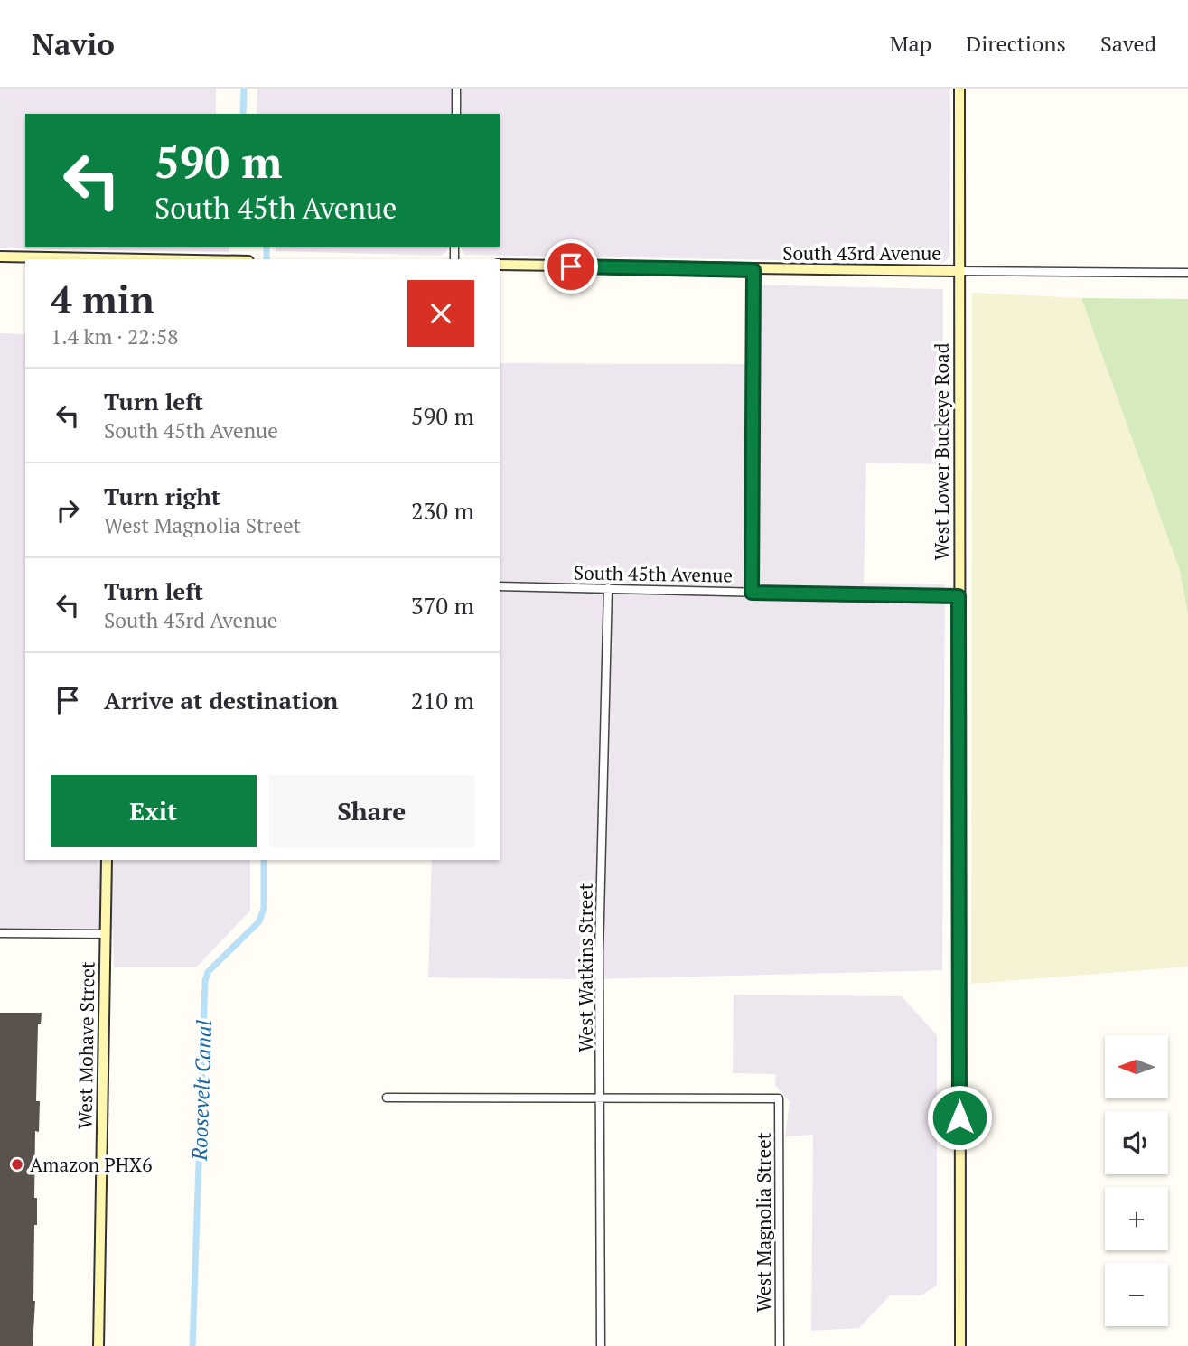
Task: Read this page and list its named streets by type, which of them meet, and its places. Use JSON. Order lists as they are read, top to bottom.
{
  "streets": {
    "main road": ["South 43rd Avenue", "West Lower Buckeye Road", "West Mohave Street"],
    "street": ["South 45th Avenue", "West Watkins Street", "West Magnolia Street"]
  },
  "crossings": [
    ["South 43rd Avenue", "West Lower Buckeye Road"],
    ["West Lower Buckeye Road", "South 45th Avenue"],
    ["South 45th Avenue", "West Watkins Street"],
    ["West Watkins Street", "West Magnolia Street"]
  ],
  "water": ["Roosevelt Canal"],
  "places": ["Amazon PHX6"],
  "north": "left",
  "page": {
    "header": "Navio",
    "nav": ["Map", "Directions", "Saved"],
    "turn": ["590 m", "South 45th Avenue"],
    "heading": ["4 min", "1.4 km · 22:58"],
    "list": [
      {
        "name": "Turn left",
        "note": "South 45th Avenue",
        "value": "590 m"
      },
      {
        "name": "Turn right",
        "note": "West Magnolia Street",
        "value": "230 m"
      },
      {
        "name": "Turn left",
        "note": "South 43rd Avenue",
        "value": "370 m"
      },
      {
        "name": "Arrive at destination",
        "value": "210 m"
      }
    ],
    "buttons": ["Exit", "Share"],
    "map_buttons": ["+", "−"]
  }
}
